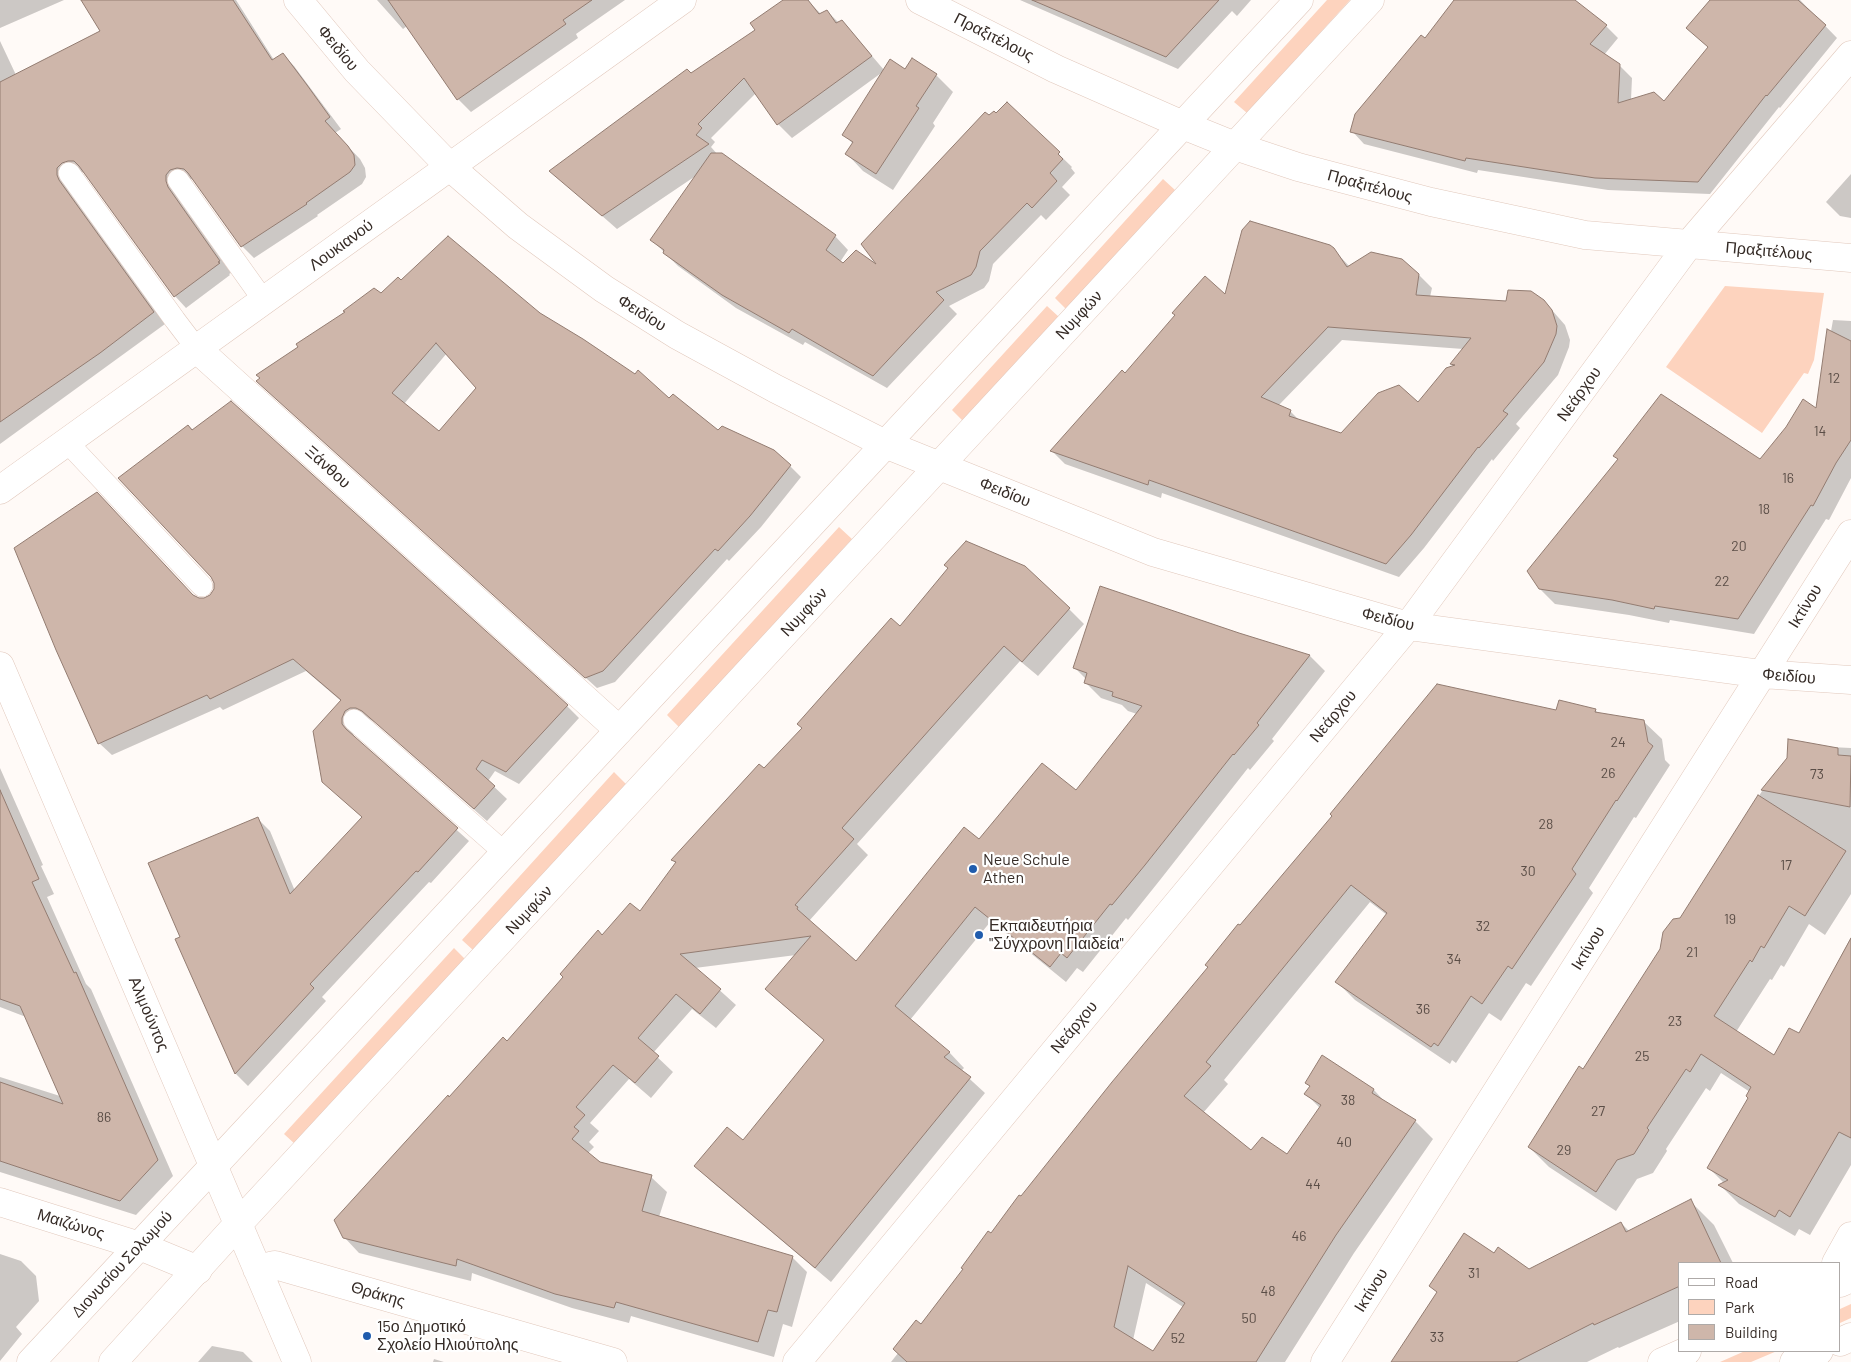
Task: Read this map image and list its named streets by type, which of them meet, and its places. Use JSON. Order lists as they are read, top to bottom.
{
  "streets": {
    "street": [
      "Πραξιτέλους",
      "Φειδίου",
      "Λουκιανού",
      "Νυμφών",
      "Νεάρχου",
      "Ξάνθου",
      "Ικτίνου",
      "Αλιμούντος",
      "Μαιζώνος",
      "Διονυσίου Σολωμού",
      "Θράκης"
    ]
  },
  "crossings": [
    ["Πραξιτέλους", "Νυμφών"],
    ["Πραξιτέλους", "Νεάρχου"],
    ["Φειδίου", "Λουκιανού"],
    ["Φειδίου", "Νυμφών"],
    ["Φειδίου", "Νεάρχου"],
    ["Φειδίου", "Ικτίνου"],
    ["Λουκιανού", "Ξάνθου"],
    ["Νυμφών", "Αλιμούντος"],
    ["Αλιμούντος", "Διονυσίου Σολωμού"],
    ["Αλιμούντος", "Θράκης"],
    ["Μαιζώνος", "Διονυσίου Σολωμού"]
  ],
  "places": ["Neue Schule Athen", "Εκπαιδευτήρια \"Σύγχρονη Παιδεία\"", "15ο Δημοτικό Σχολείο Ηλιούπολης"],
  "house_numbers": [
    "12",
    "14",
    "16",
    "18",
    "20",
    "22",
    "24",
    "26",
    "73",
    "28",
    "17",
    "30",
    "19",
    "32",
    "21",
    "34",
    "36",
    "23",
    "25",
    "38",
    "27",
    "86",
    "40",
    "29",
    "44",
    "46",
    "31",
    "48",
    "50",
    "33",
    "52"
  ],
  "legend": ["Road", "Park", "Building"]
}
